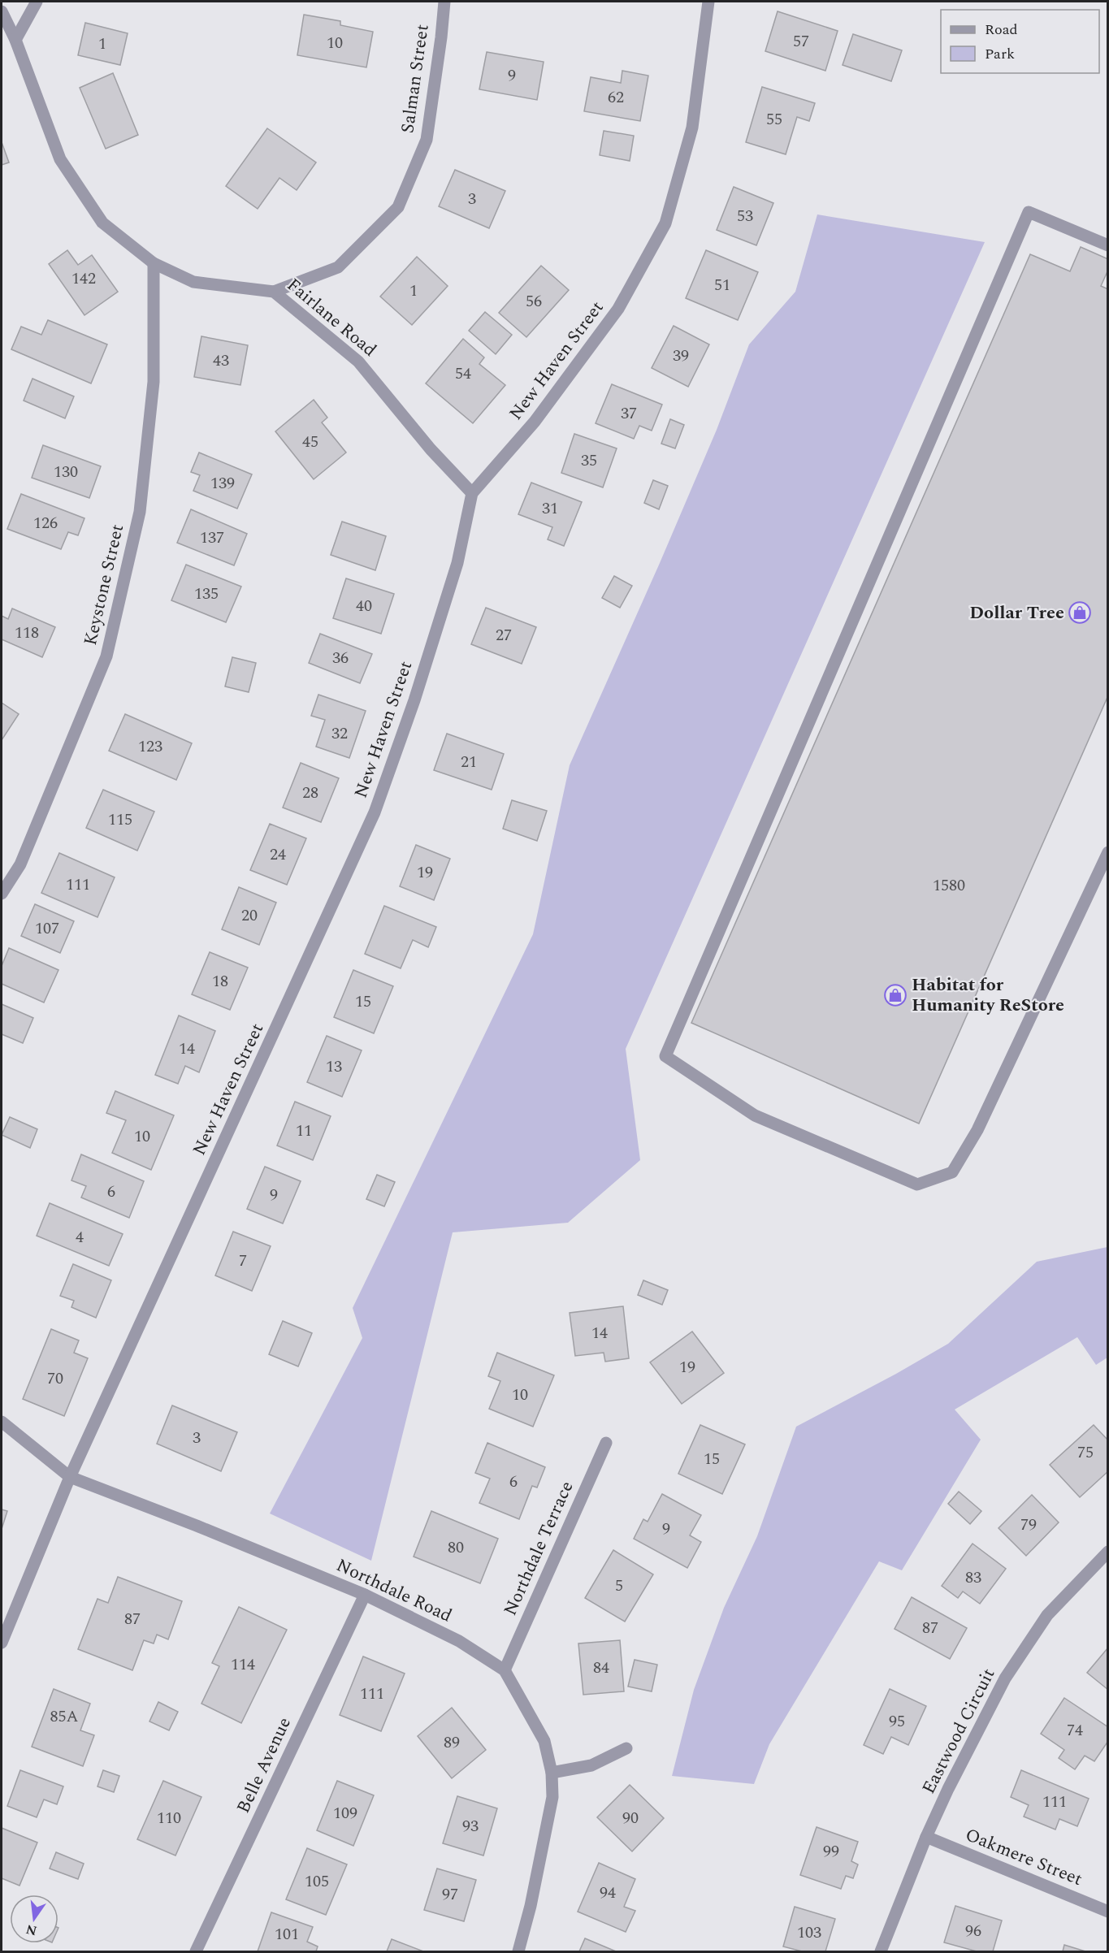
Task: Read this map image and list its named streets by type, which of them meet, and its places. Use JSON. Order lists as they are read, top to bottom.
{
  "streets": {
    "street": [
      "Salman Street",
      "Fairlane Road",
      "New Haven Street",
      "Keystone Street",
      "Northdale Terrace",
      "Northdale Road",
      "Eastwood Circuit",
      "Belle Avenue",
      "Oakmere Street"
    ]
  },
  "crossings": [
    ["Salman Street", "Fairlane Road"],
    ["Fairlane Road", "New Haven Street"],
    ["Fairlane Road", "Keystone Street"],
    ["New Haven Street", "Northdale Road"],
    ["Northdale Terrace", "Northdale Road"],
    ["Northdale Road", "Belle Avenue"],
    ["Eastwood Circuit", "Oakmere Street"]
  ],
  "places": {
    "shop": ["Dollar Tree", "Habitat for Humanity ReStore"]
  },
  "house_numbers": [
    "57",
    "10",
    "1",
    "9",
    "62",
    "55",
    "3",
    "53",
    "142",
    "51",
    "1",
    "56",
    "39",
    "43",
    "54",
    "37",
    "45",
    "35",
    "130",
    "139",
    "31",
    "126",
    "137",
    "135",
    "40",
    "118",
    "27",
    "36",
    "32",
    "123",
    "21",
    "28",
    "115",
    "24",
    "19",
    "111",
    "1580",
    "20",
    "107",
    "18",
    "15",
    "14",
    "13",
    "11",
    "10",
    "6",
    "9",
    "4",
    "7",
    "14",
    "19",
    "70",
    "10",
    "3",
    "75",
    "15",
    "6",
    "79",
    "9",
    "80",
    "83",
    "5",
    "87",
    "87",
    "114",
    "84",
    "111",
    "85A",
    "95",
    "74",
    "89",
    "111",
    "109",
    "110",
    "90",
    "93",
    "99",
    "105",
    "94",
    "97",
    "96",
    "103",
    "101"
  ],
  "legend": ["Road", "Park"],
  "north": "bottom"
}
